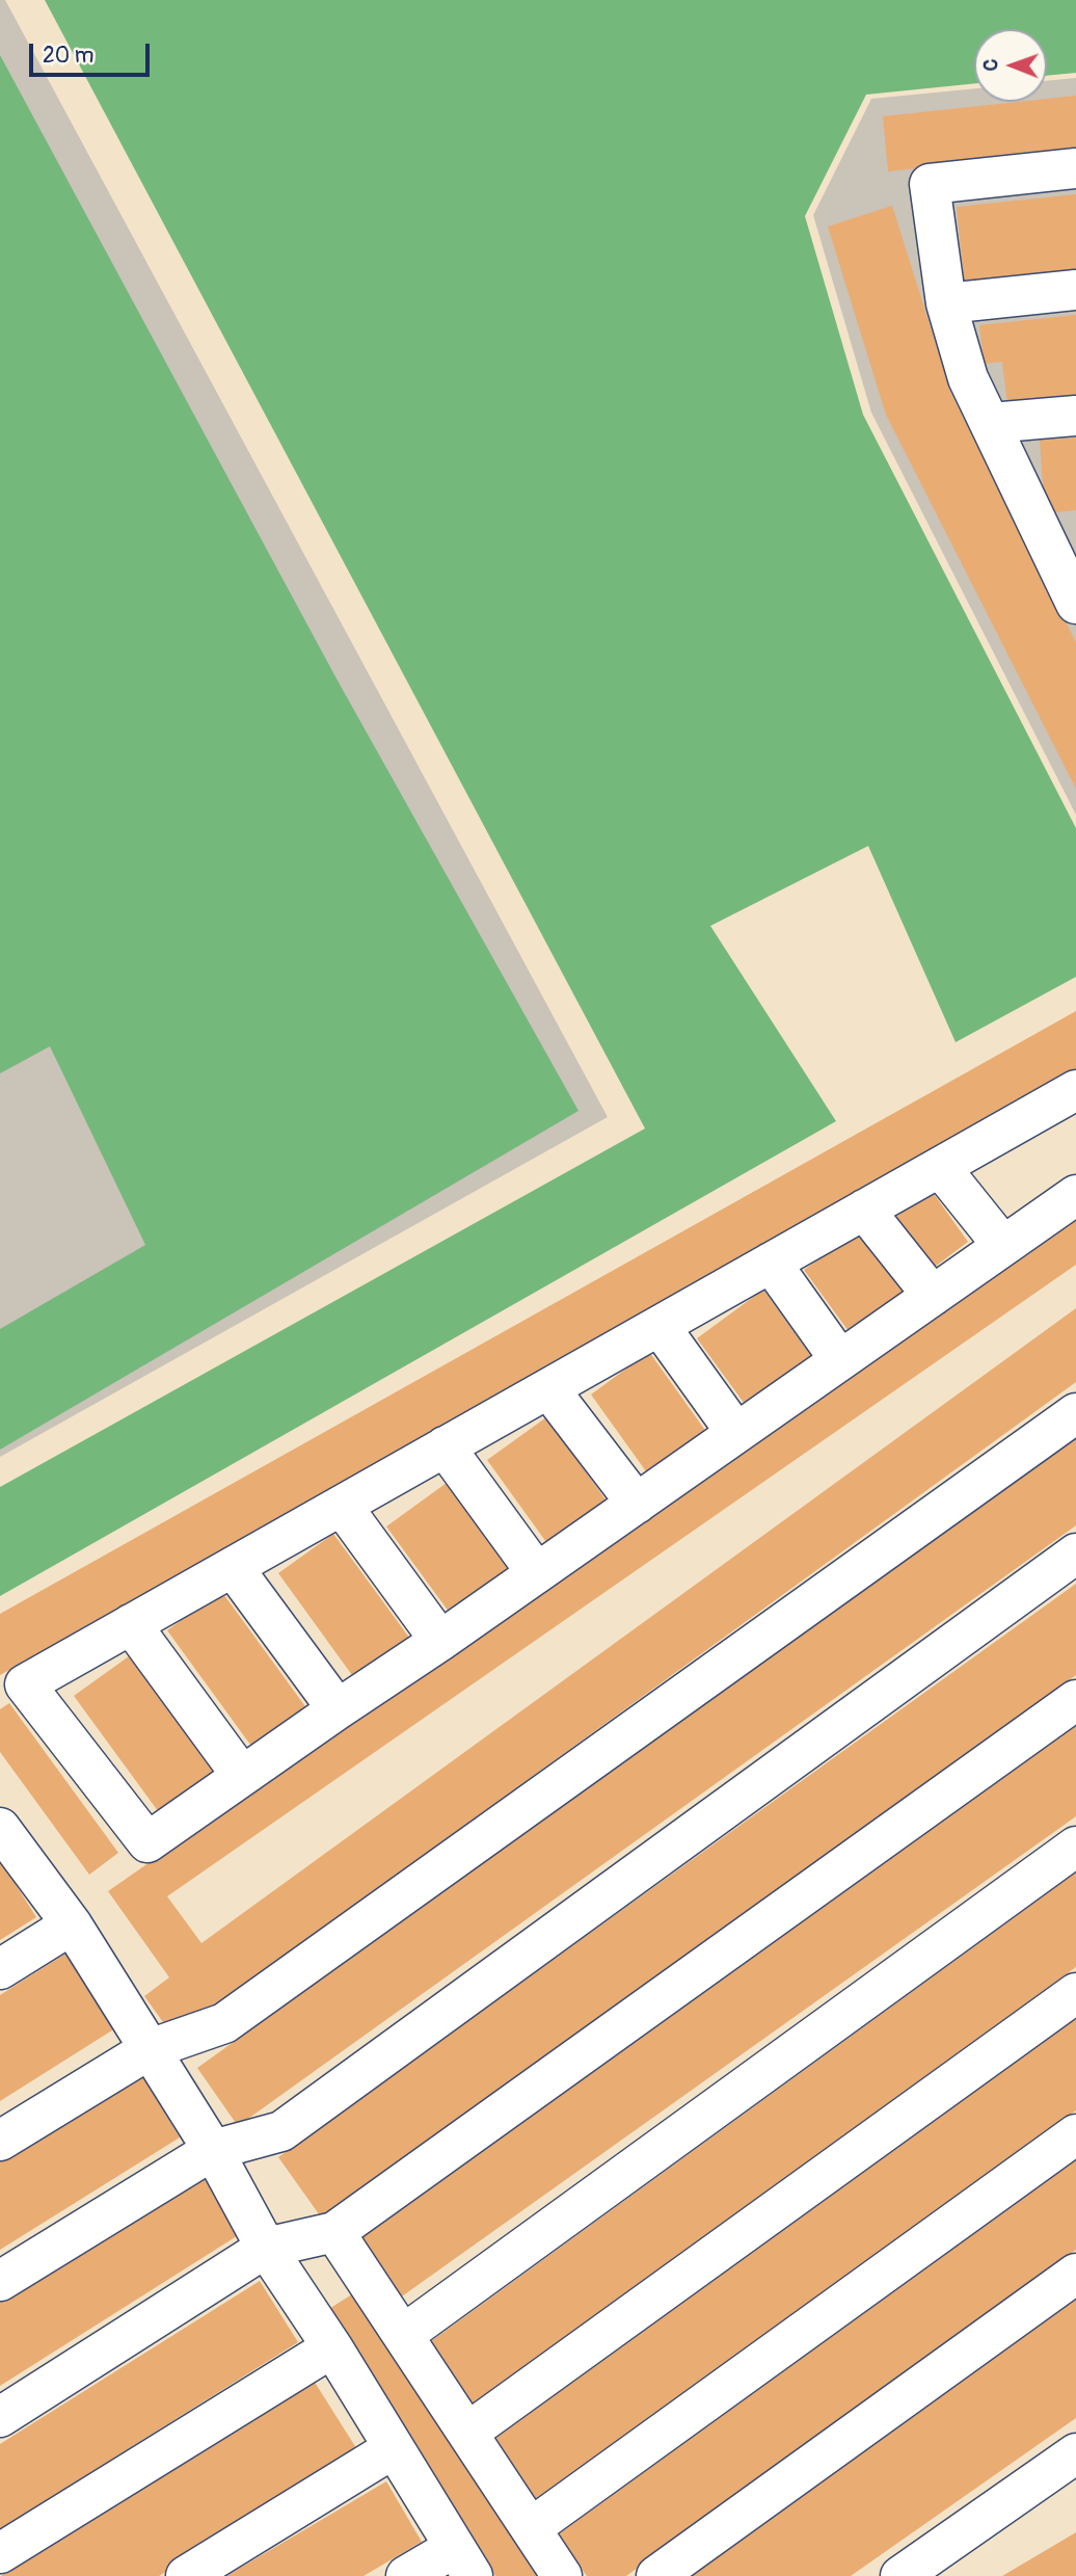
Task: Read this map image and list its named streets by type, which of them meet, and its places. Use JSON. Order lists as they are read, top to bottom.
{
  "scale_bar": "20 m",
  "north": "left"
}
